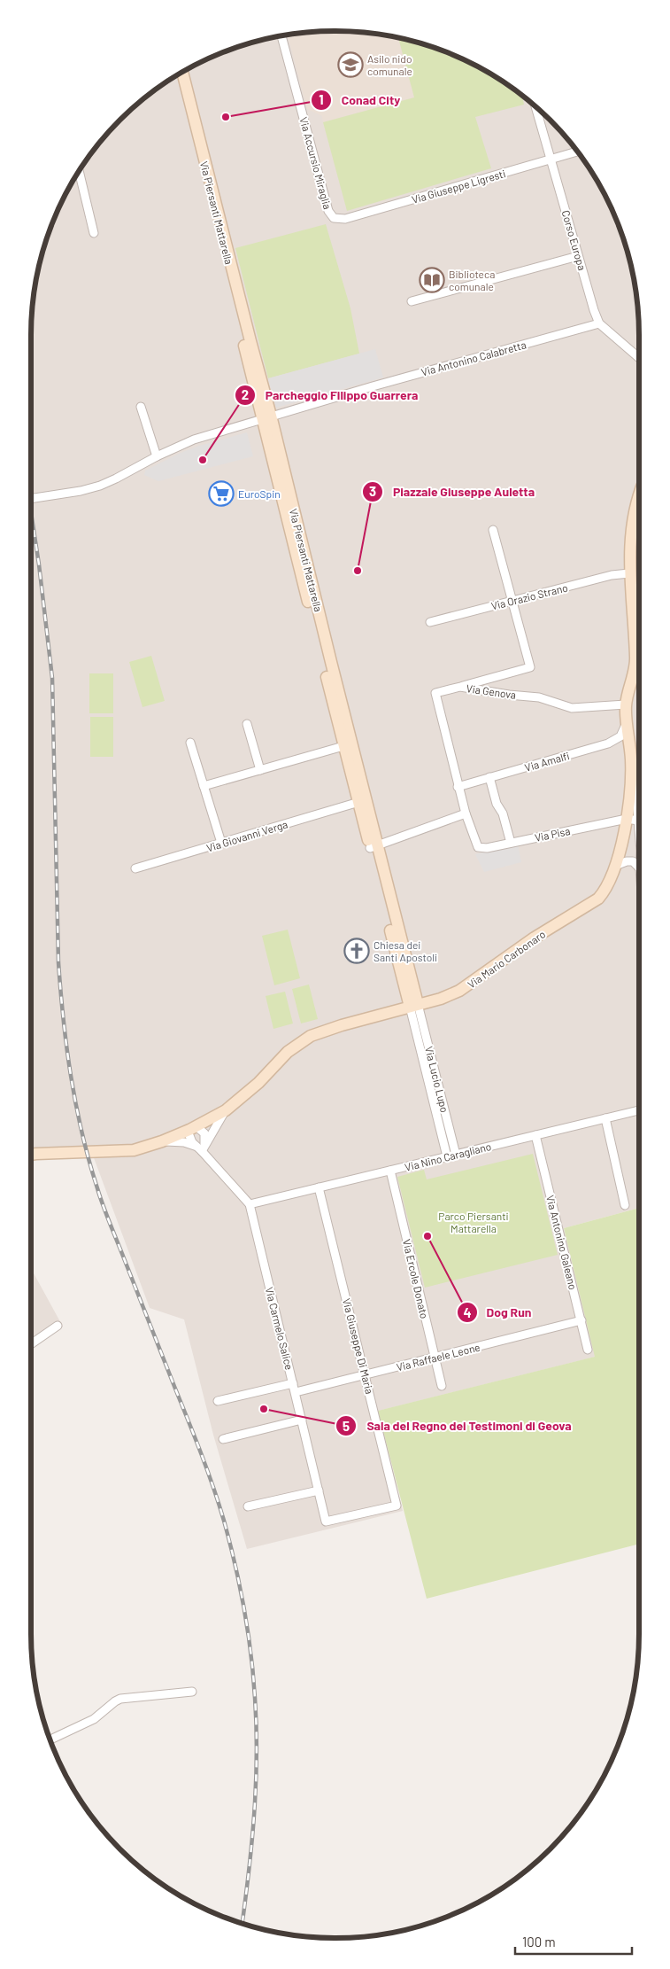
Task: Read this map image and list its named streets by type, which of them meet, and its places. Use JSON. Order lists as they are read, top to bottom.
{
  "streets": {
    "street": [
      "Via Accursio Miraglia",
      "Via Giuseppe Ligresti",
      "Via Piersanti Mattarella",
      "Corso Europa",
      "Via Antonino Calabretta",
      "Via Orazio Strano",
      "Via Genova",
      "Via Amalfi",
      "Via Pisa",
      "Via Giovanni Verga",
      "Via Mario Carbonaro",
      "Via Lucio Lupo",
      "Via Nino Caragliano",
      "Via Antonino Galeano",
      "Via Ercole Donato",
      "Via Carmelo Salice",
      "Via Giuseppe Di Maria",
      "Via Raffaele Leone"
    ]
  },
  "crossings": [
    ["Via Accursio Miraglia", "Via Giuseppe Ligresti"],
    ["Via Giuseppe Ligresti", "Corso Europa"],
    ["Via Piersanti Mattarella", "Via Antonino Calabretta"],
    ["Via Piersanti Mattarella", "Via Giovanni Verga"],
    ["Via Piersanti Mattarella", "Via Mario Carbonaro"],
    ["Via Piersanti Mattarella", "Via Lucio Lupo"],
    ["Corso Europa", "Via Antonino Calabretta"],
    ["Via Orazio Strano", "Via Mario Carbonaro"],
    ["Via Genova", "Via Amalfi"],
    ["Via Genova", "Via Pisa"],
    ["Via Genova", "Via Mario Carbonaro"],
    ["Via Amalfi", "Via Mario Carbonaro"],
    ["Via Pisa", "Via Mario Carbonaro"],
    ["Via Mario Carbonaro", "Via Lucio Lupo"],
    ["Via Lucio Lupo", "Via Nino Caragliano"],
    ["Via Nino Caragliano", "Via Antonino Galeano"],
    ["Via Nino Caragliano", "Via Ercole Donato"],
    ["Via Nino Caragliano", "Via Carmelo Salice"],
    ["Via Nino Caragliano", "Via Giuseppe Di Maria"],
    ["Via Antonino Galeano", "Via Raffaele Leone"],
    ["Via Ercole Donato", "Via Raffaele Leone"],
    ["Via Carmelo Salice", "Via Giuseppe Di Maria"],
    ["Via Carmelo Salice", "Via Raffaele Leone"],
    ["Via Giuseppe Di Maria", "Via Raffaele Leone"]
  ],
  "parks": ["Parco Piersanti Mattarella"],
  "places": {
    "school or university": ["Asilo nido comunale"],
    "other": [
      "Conad City",
      "Parcheggio Filippo Guarrera",
      "Piazzale Giuseppe Auletta",
      "Dog Run",
      "Sala del Regno dei Testimoni di Geova"
    ],
    "library": ["Biblioteca comunale"],
    "supermarket": ["EuroSpin"],
    "church": ["Chiesa dei Santi Apostoli"]
  },
  "scale_bar": "100 m"
}
